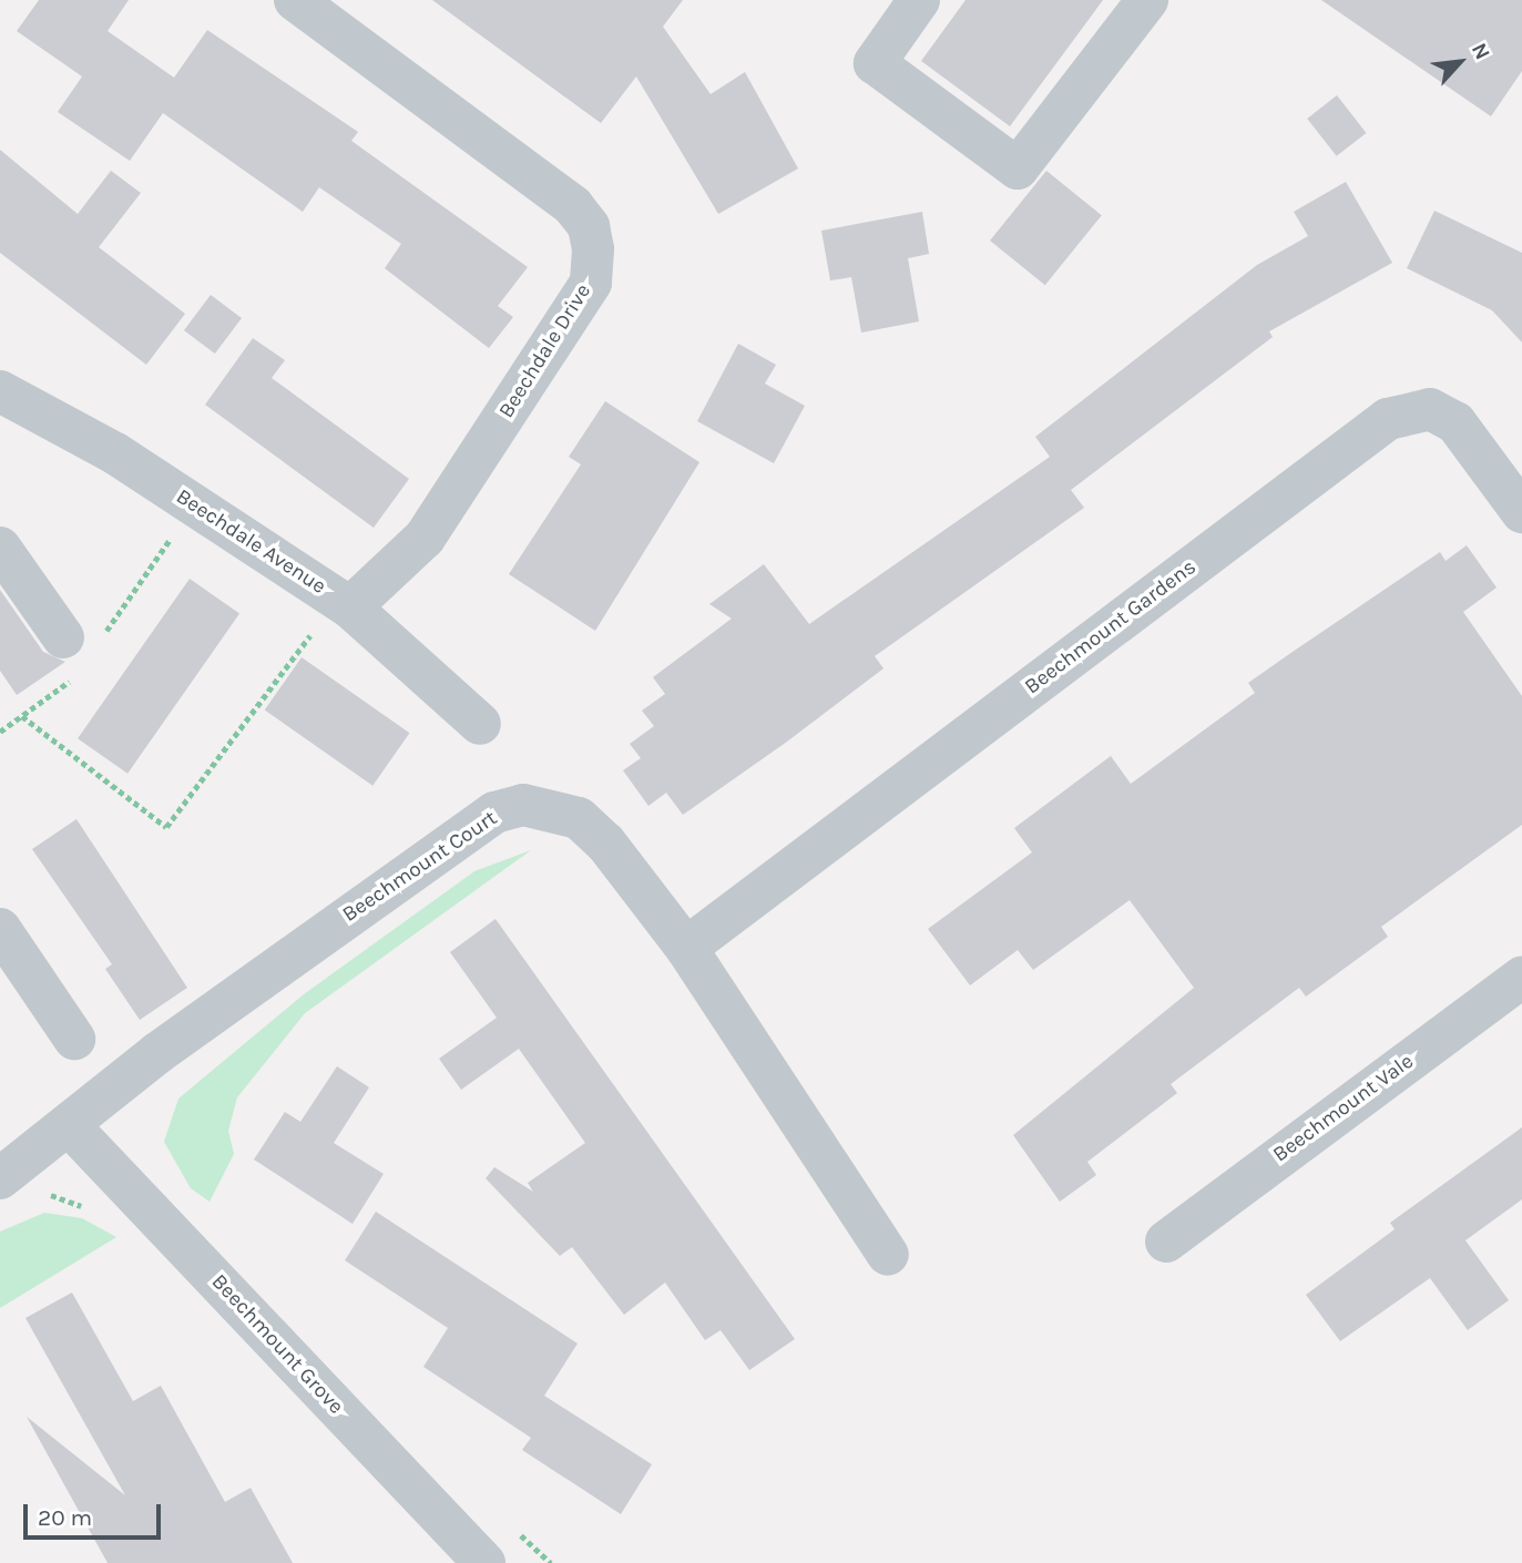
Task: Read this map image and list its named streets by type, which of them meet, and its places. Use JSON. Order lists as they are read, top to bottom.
{
  "streets": {
    "street": [
      "Beechdale Drive",
      "Beechdale Avenue",
      "Beechmount Gardens",
      "Beechmount Court",
      "Beechmount Vale",
      "Beechmount Grove"
    ]
  },
  "crossings": [
    ["Beechdale Drive", "Beechdale Avenue"],
    ["Beechmount Gardens", "Beechmount Court"],
    ["Beechmount Court", "Beechmount Grove"]
  ],
  "scale_bar": "20 m",
  "north": "top right"
}
